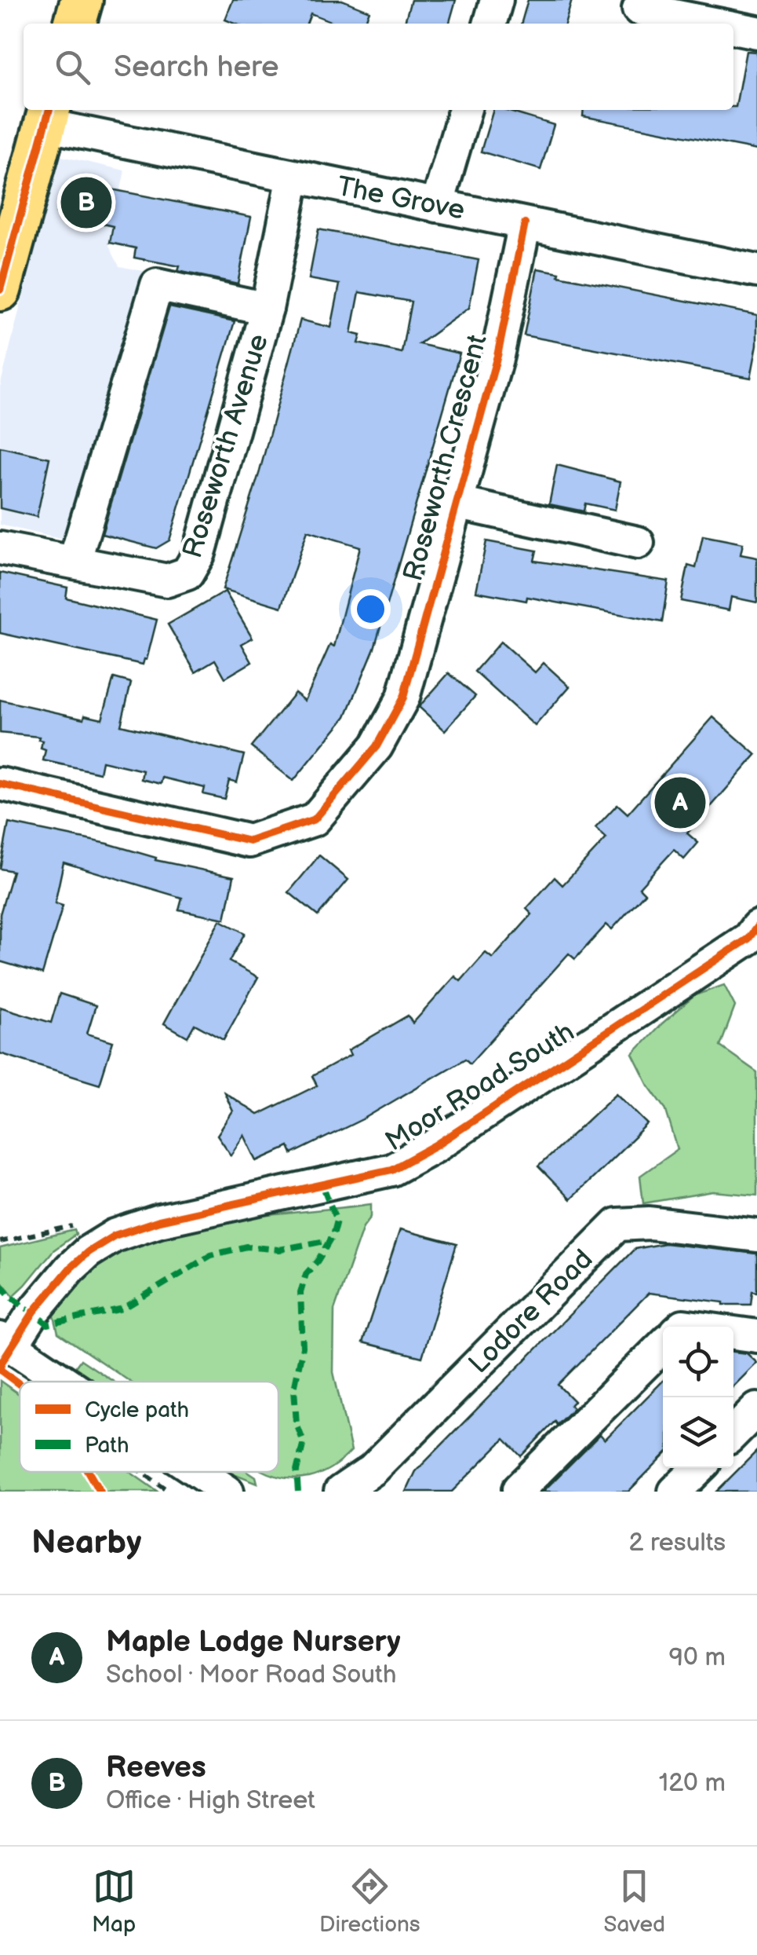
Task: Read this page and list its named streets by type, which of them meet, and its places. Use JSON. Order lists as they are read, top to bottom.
{
  "streets": {
    "street": [
      "The Grove",
      "Roseworth Avenue",
      "Roseworth Crescent",
      "Moor Road South",
      "Lodore Road"
    ]
  },
  "crossings": [
    ["The Grove", "Roseworth Avenue"],
    ["The Grove", "Roseworth Crescent"]
  ],
  "legend": ["Cycle path", "Path"],
  "page": {
    "search": "Search here",
    "pins": ["B", "A"],
    "heading": ["Nearby", "2 results"],
    "list": [
      {
        "mark": "A",
        "name": "Maple Lodge Nursery",
        "note": "School · Moor Road South",
        "value": "90 m"
      },
      {
        "mark": "B",
        "name": "Reeves",
        "note": "Office · High Street",
        "value": "120 m"
      }
    ],
    "nav": ["Map", "Directions", "Saved"]
  }
}
